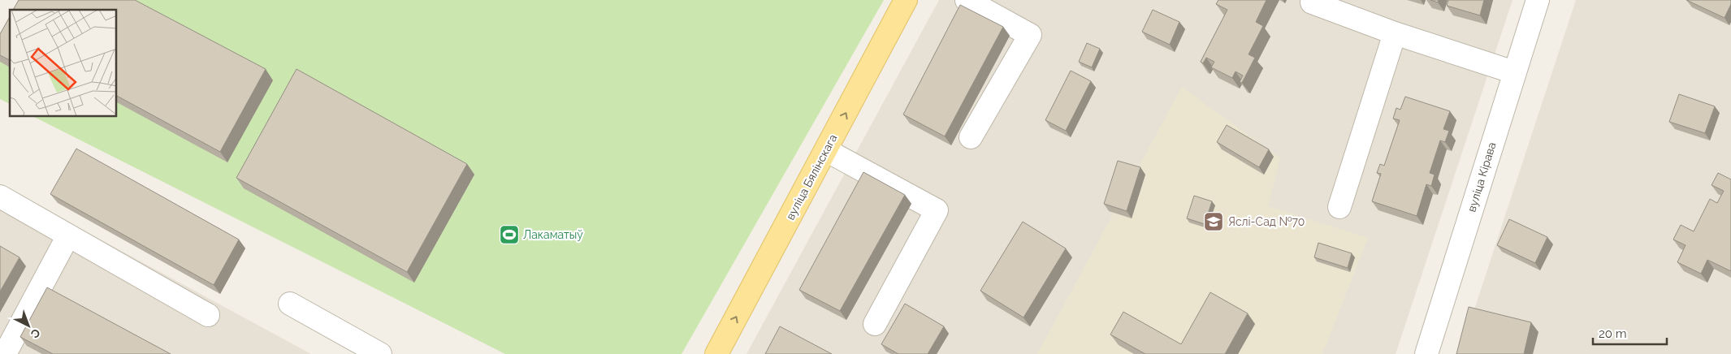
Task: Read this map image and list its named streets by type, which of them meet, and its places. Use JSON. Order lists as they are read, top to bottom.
{
  "streets": {
    "main road": ["вуліца Бялінскага"],
    "street": ["вуліца Кірава"]
  },
  "one_way": ["вуліца Бялінскага"],
  "places": {
    "school or university": ["Яслі-Сад №70"],
    "sports": ["Лакаматыў"]
  },
  "scale_bar": "20 m",
  "north": "bottom right"
}
